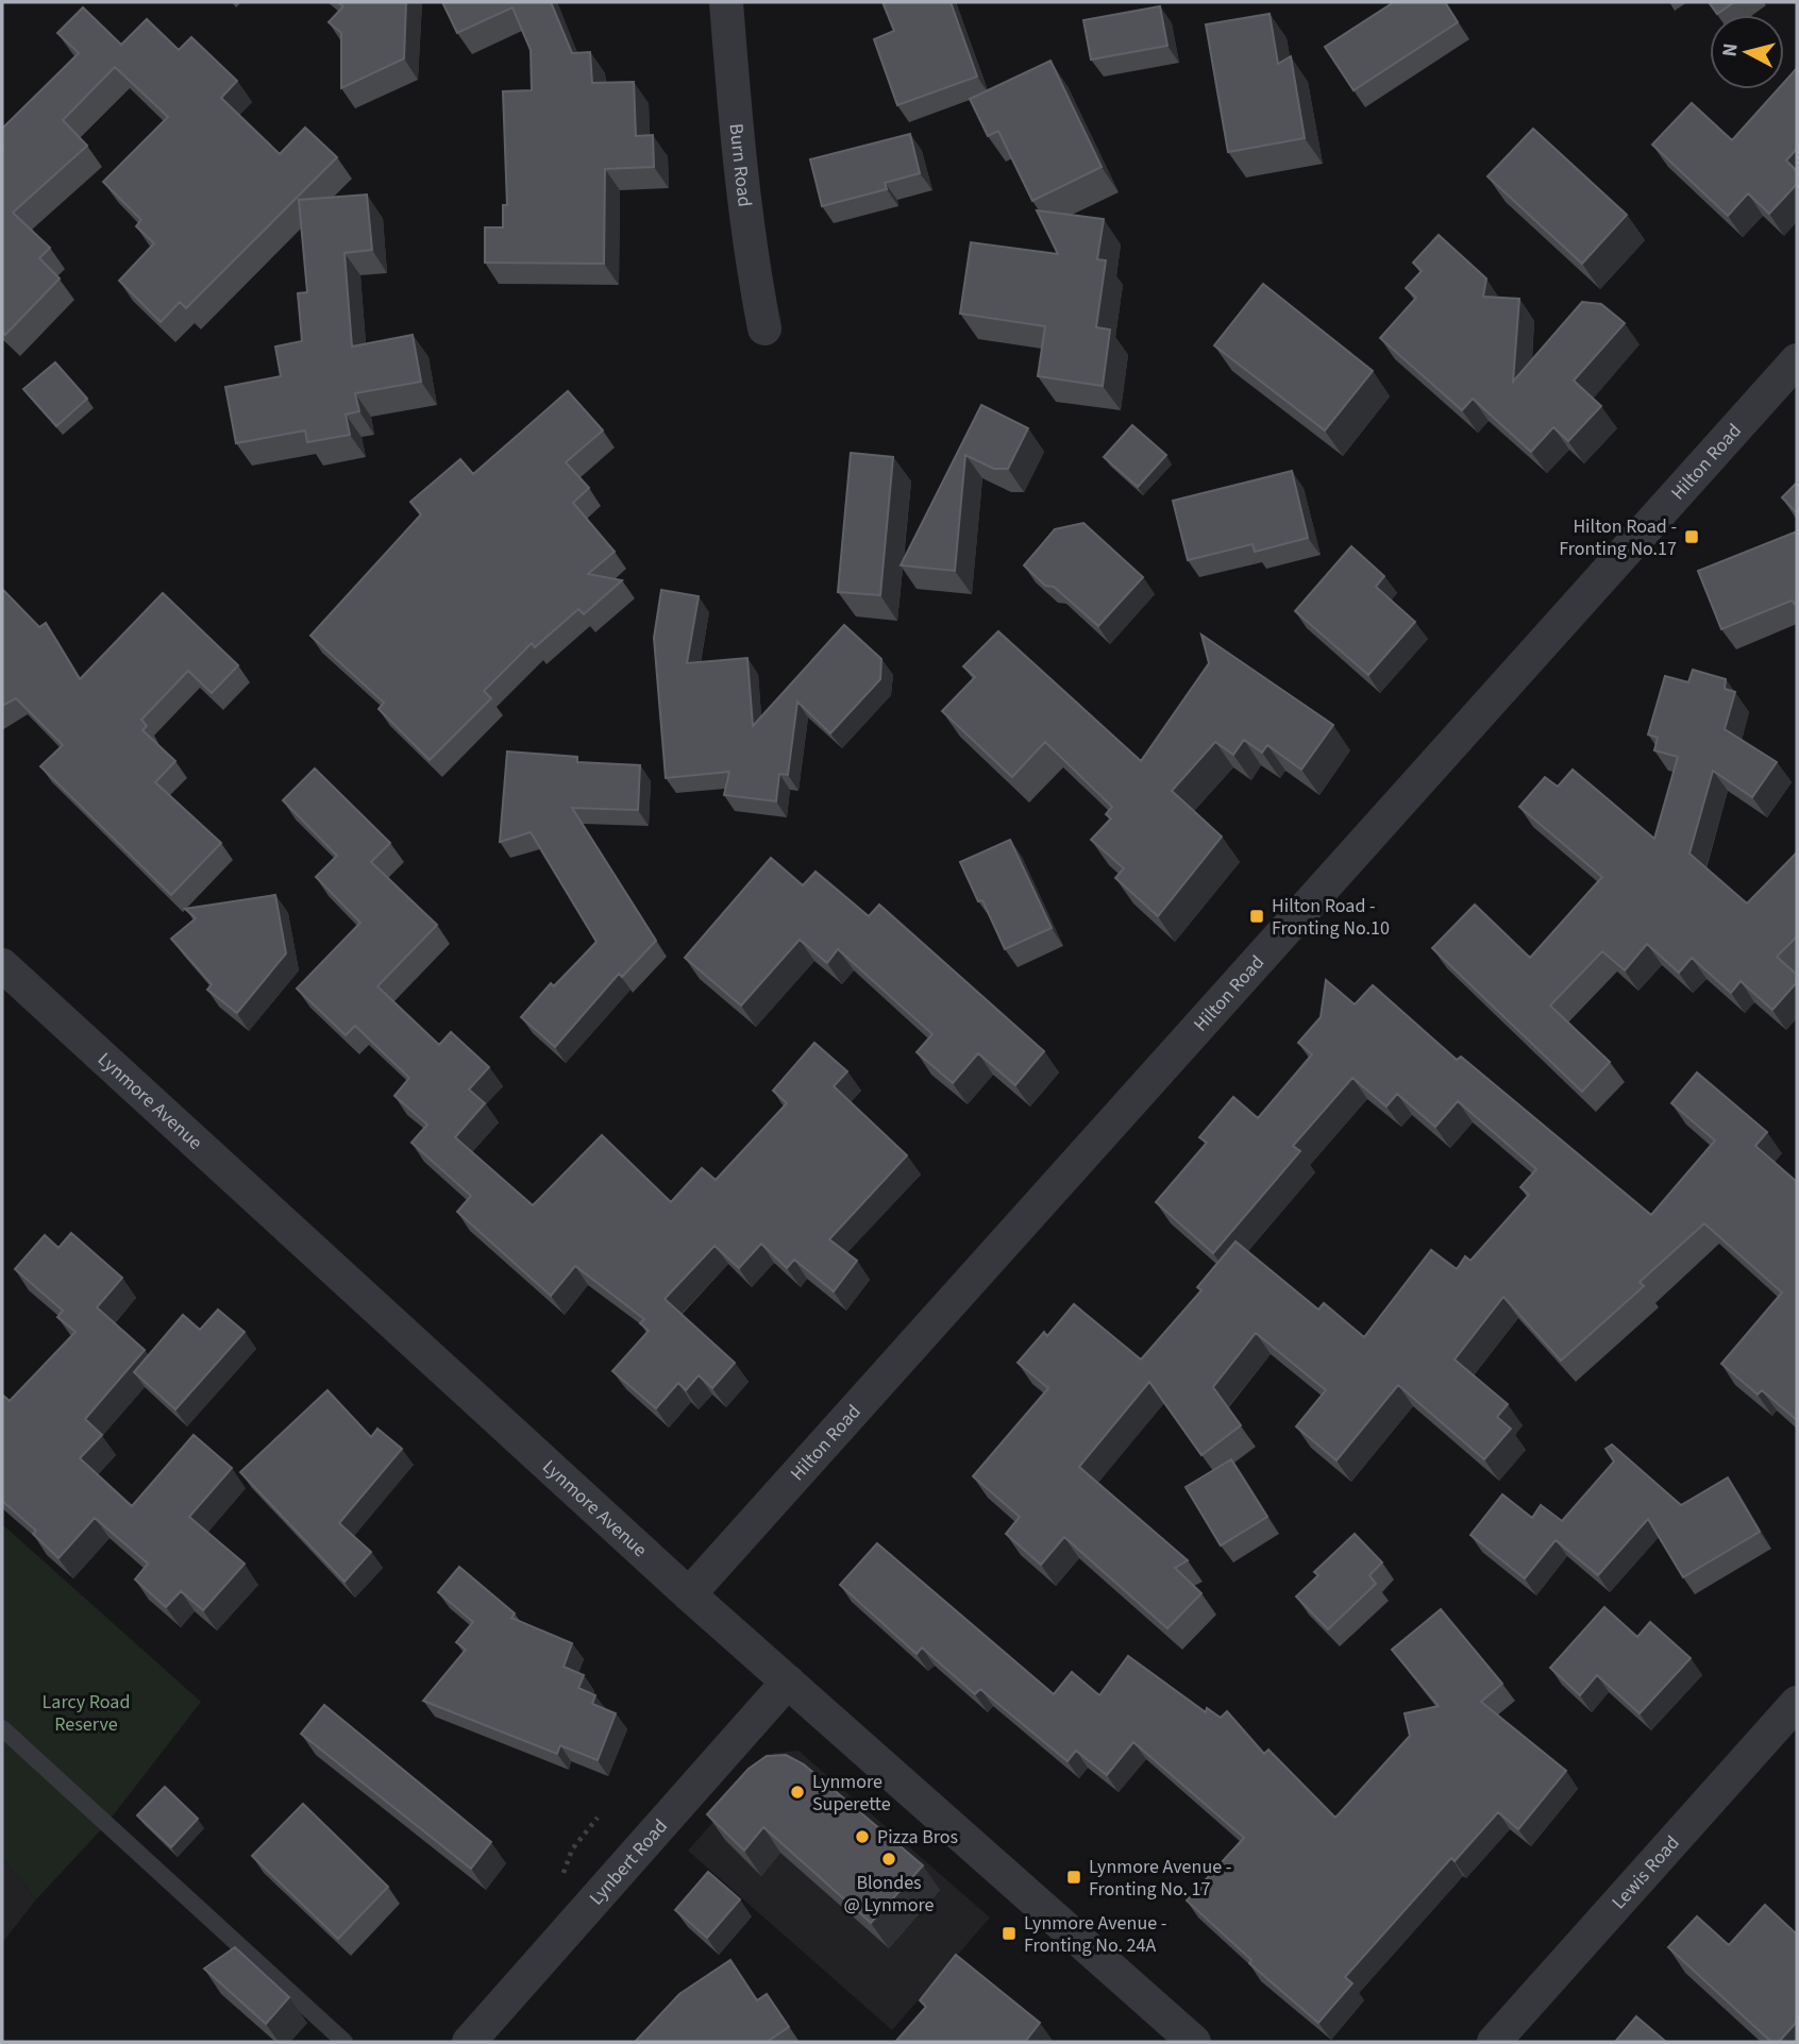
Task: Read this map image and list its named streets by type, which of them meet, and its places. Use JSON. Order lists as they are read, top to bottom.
{
  "streets": {
    "street": [
      "Burn Road",
      "Hilton Road",
      "Lynmore Avenue",
      "Lynbert Road",
      "Lewis Road"
    ]
  },
  "crossings": [
    ["Hilton Road", "Lynmore Avenue"],
    ["Lynmore Avenue", "Lynbert Road"]
  ],
  "parks": ["Larcy Road Reserve"],
  "places": {
    "transit": [
      "Hilton Road - Fronting No.17",
      "Hilton Road - Fronting No.10",
      "Lynmore Avenue - Fronting No. 17",
      "Lynmore Avenue - Fronting No. 24A"
    ],
    "other": ["Lynmore Superette", "Pizza Bros", "Blondes @ Lynmore"]
  },
  "north": "left"
}
